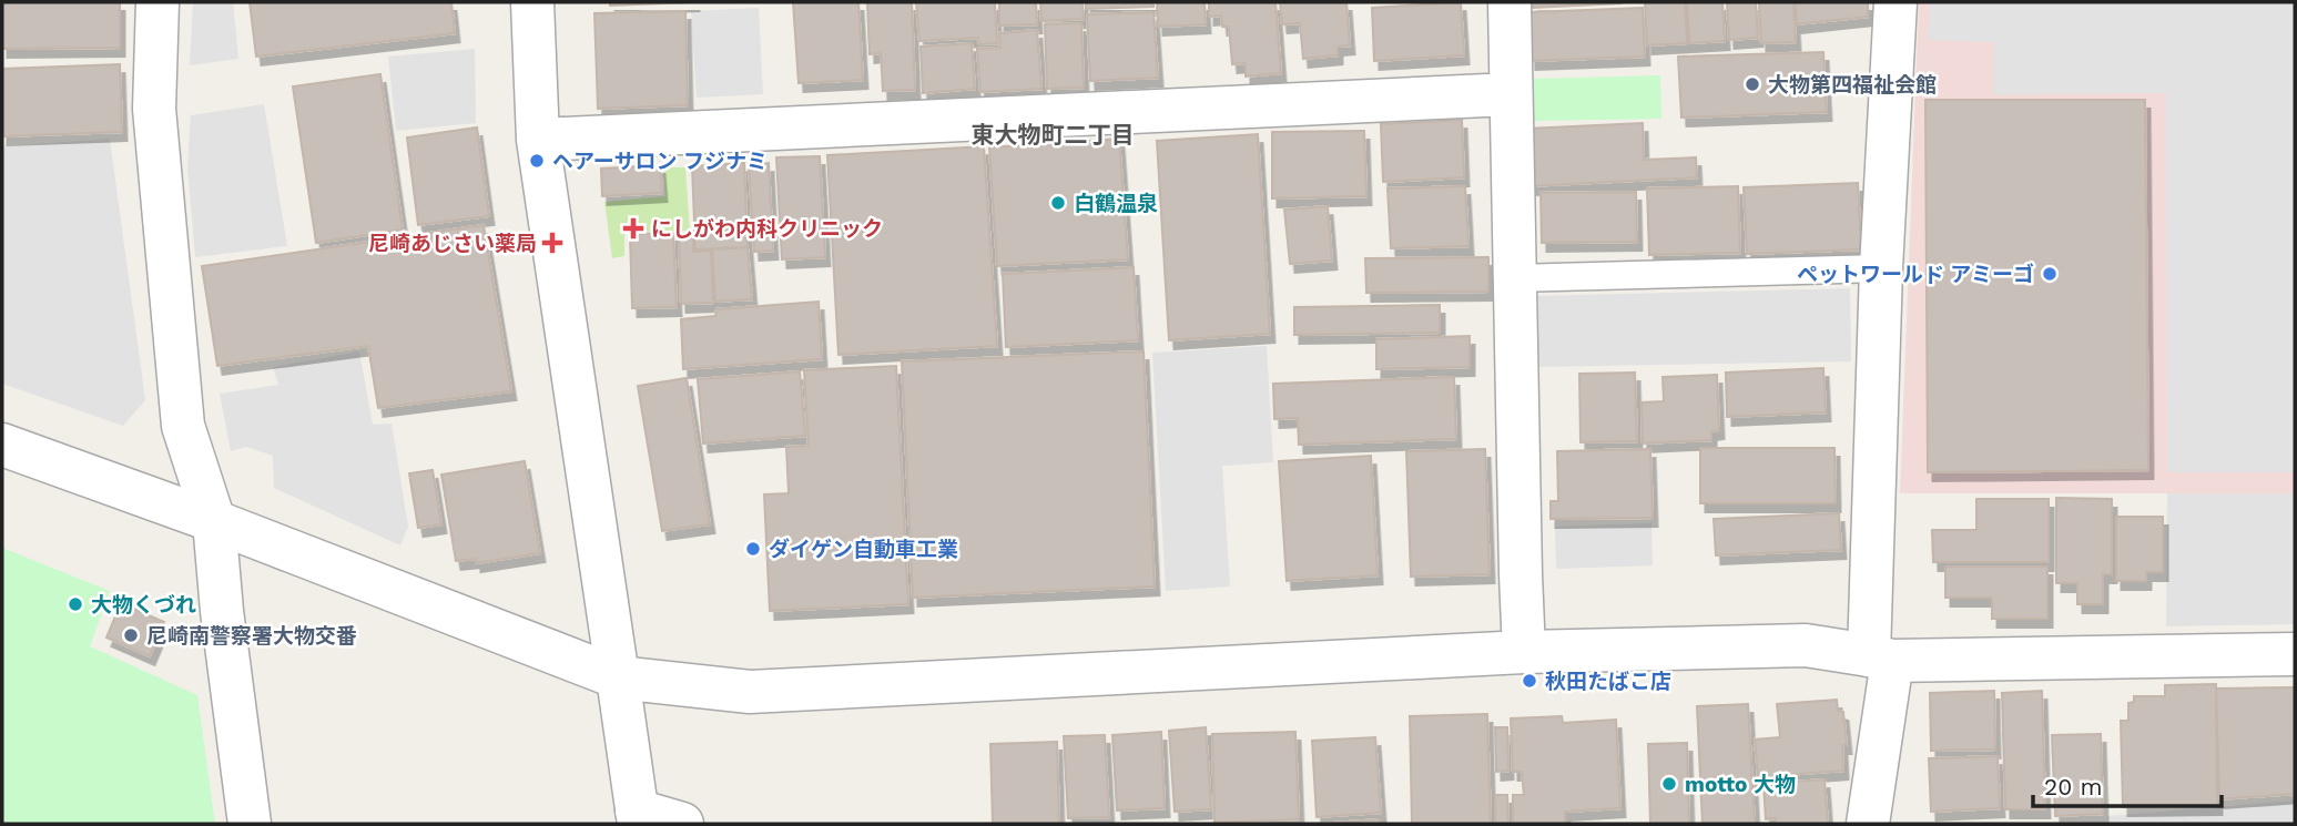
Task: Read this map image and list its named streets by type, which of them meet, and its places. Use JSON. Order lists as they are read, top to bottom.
{
  "districts": ["東大物町二丁目"],
  "places": {
    "other": [
      "大物第四福祉会館",
      "ヘアーサロン フジナミ",
      "白鶴温泉",
      "ペットワールド アミーゴ",
      "ダイゲン自動車工業",
      "大物くづれ",
      "尼崎南警察署大物交番",
      "秋田たばこ店",
      "motto 大物"
    ],
    "health": ["にしがわ内科クリニック", "尼崎あじさい薬局"]
  },
  "scale_bar": "20 m"
}
